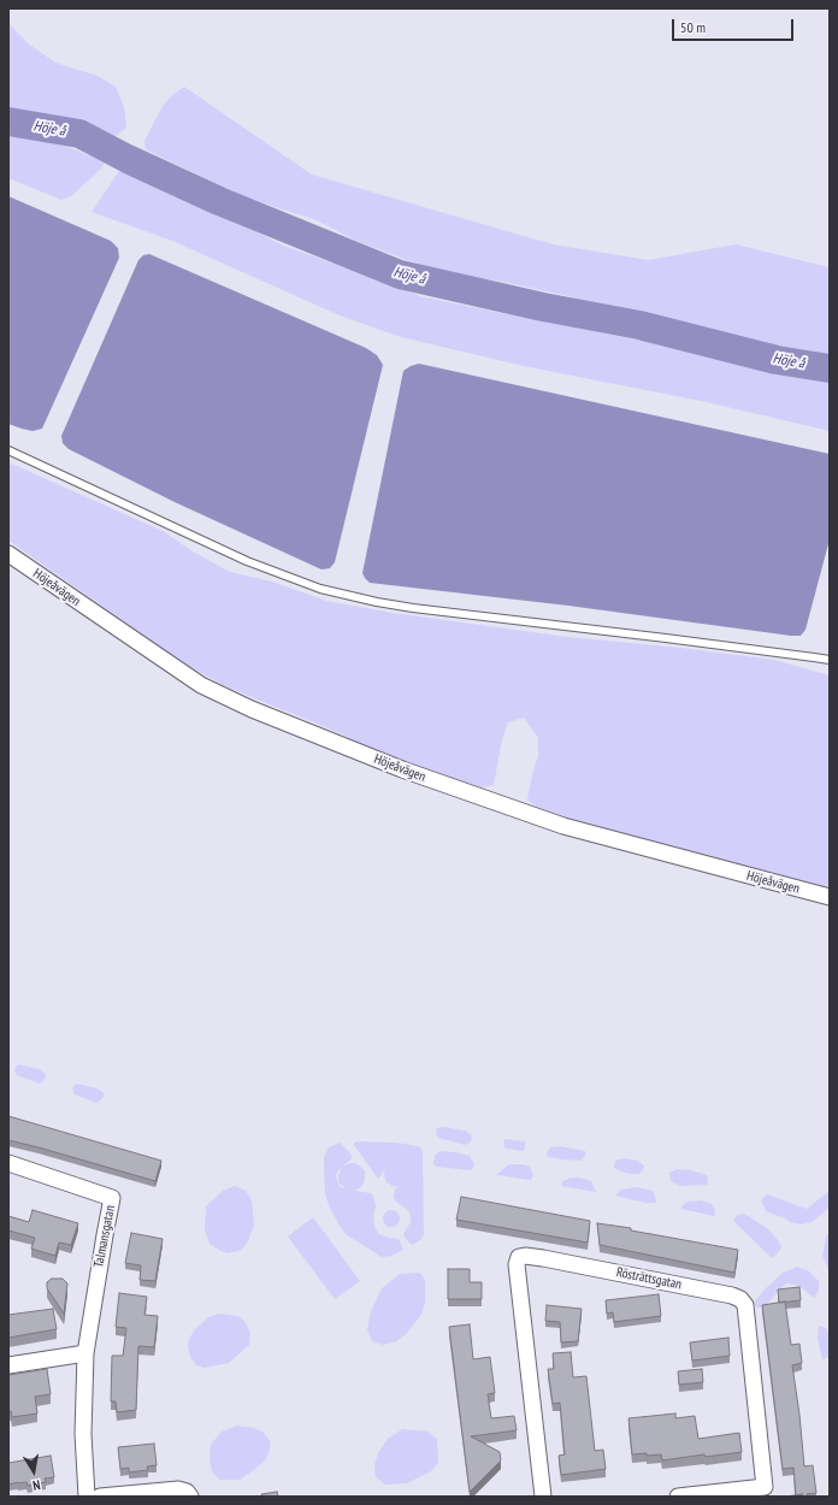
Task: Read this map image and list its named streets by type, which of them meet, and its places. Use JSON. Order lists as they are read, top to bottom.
{
  "streets": {
    "street": ["Höjeåvägen", "Talmansgatan", "Rösträttsgatan"]
  },
  "water": ["Höje å"],
  "scale_bar": "50 m",
  "north": "bottom"
}
